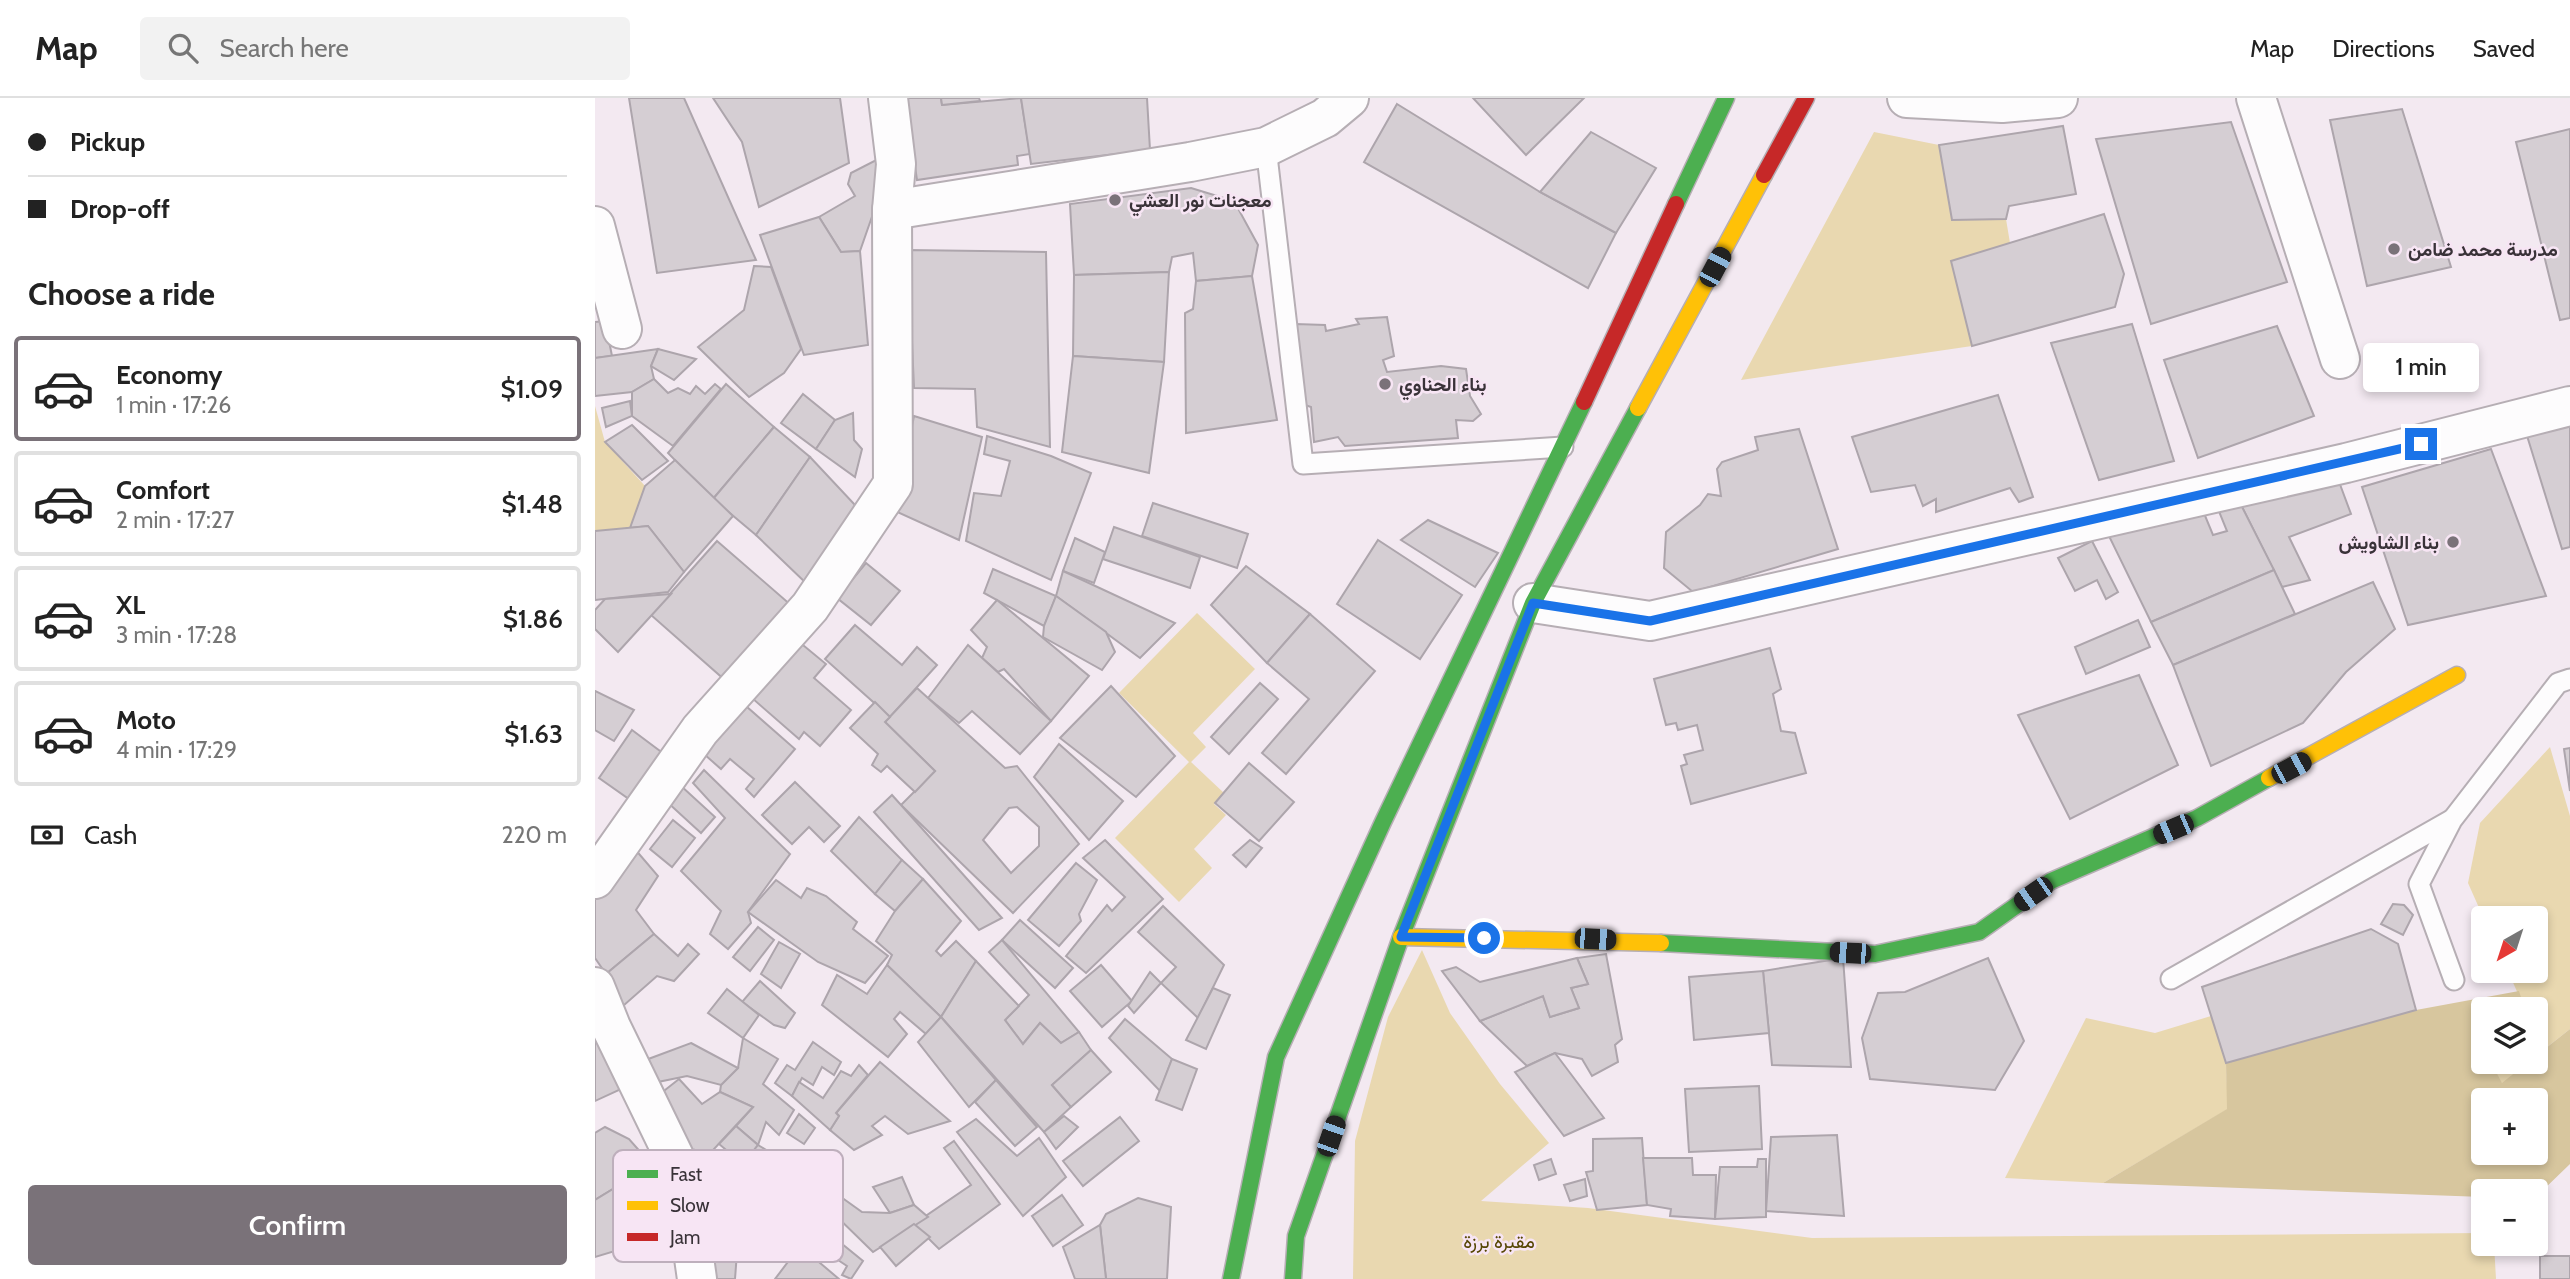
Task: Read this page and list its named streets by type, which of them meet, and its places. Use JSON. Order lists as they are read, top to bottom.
{
  "parks": ["مقبرة برزة"],
  "places": [
    "معجنات نور العشي",
    "مدرسة محمد ضامن",
    "بناء الحناوي",
    "بناء الشاويش"
  ],
  "legend": ["Fast", "Slow", "Jam"],
  "north": "bottom left",
  "page": {
    "header": "Map",
    "search": "Search here",
    "nav": ["Map", "Directions", "Saved"],
    "banner": ["Pickup", "Drop-off"],
    "heading": "Choose a ride",
    "list": [
      {
        "name": "Economy",
        "note": "1 min · 17:26",
        "value": "$1.09"
      },
      {
        "name": "Comfort",
        "note": "2 min · 17:27",
        "value": "$1.48"
      },
      {
        "name": "XL",
        "note": "3 min · 17:28",
        "value": "$1.86"
      },
      {
        "name": "Moto",
        "note": "4 min · 17:29",
        "value": "$1.63"
      }
    ],
    "bubble": "1 min",
    "pay": ["Cash", "220 m"],
    "map_buttons": ["+", "−"],
    "buttons": "Confirm"
  }
}
